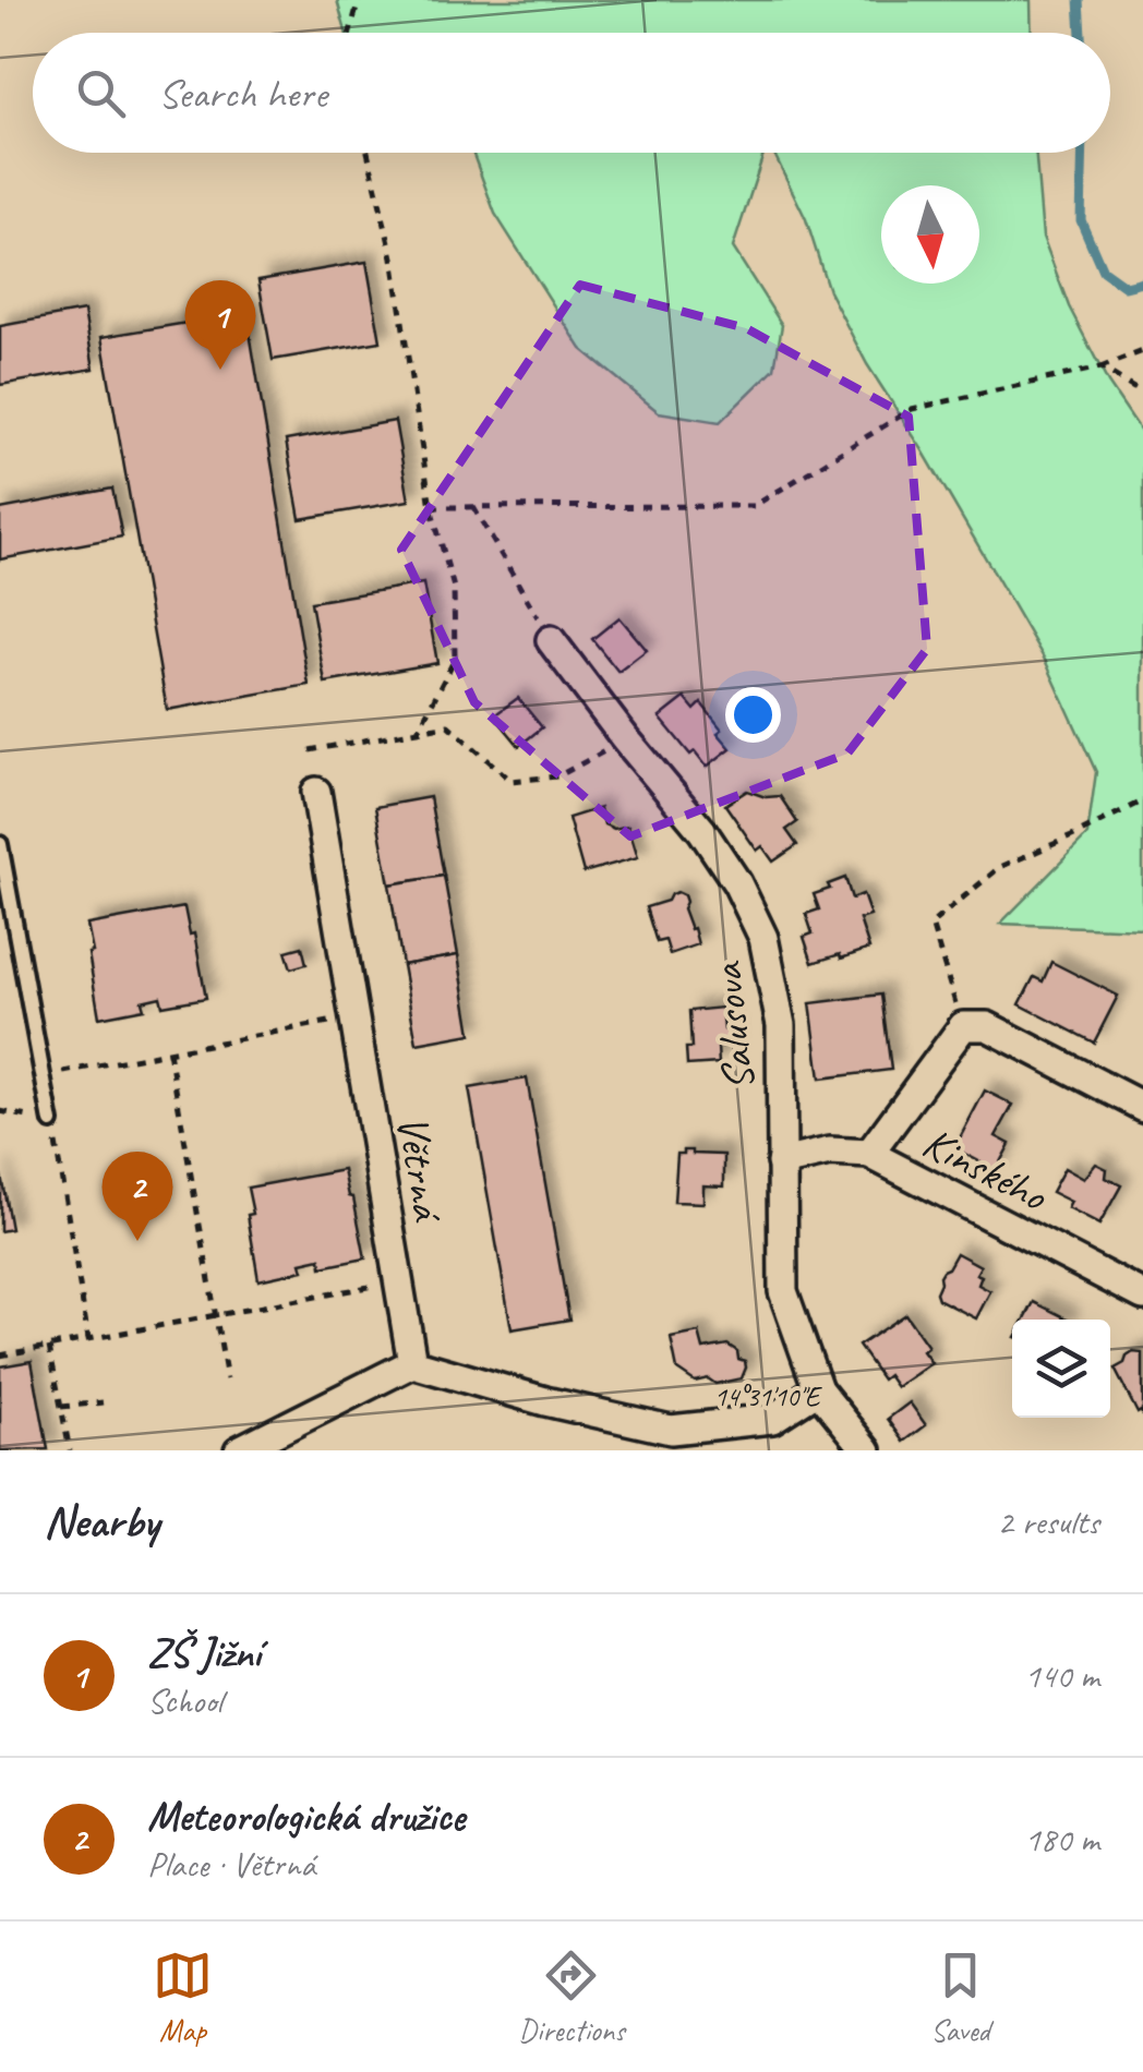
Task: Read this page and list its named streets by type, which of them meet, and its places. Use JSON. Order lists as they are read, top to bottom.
{
  "streets": {
    "street": ["Salusova", "Větrná", "Kinského"]
  },
  "crossings": [
    ["Salusova", "Kinského"]
  ],
  "north": "bottom",
  "page": {
    "search": "Search here",
    "pins": ["1", "2"],
    "heading": ["Nearby", "2 results"],
    "list": [
      {
        "mark": "1",
        "name": "ZŠ Jižní",
        "note": "School",
        "value": "140 m"
      },
      {
        "mark": "2",
        "name": "Meteorologická družice",
        "note": "Place · Větrná",
        "value": "180 m"
      }
    ],
    "nav": ["Map", "Directions", "Saved"]
  },
  "coordinates": ["14°31'10\"E"]
}
